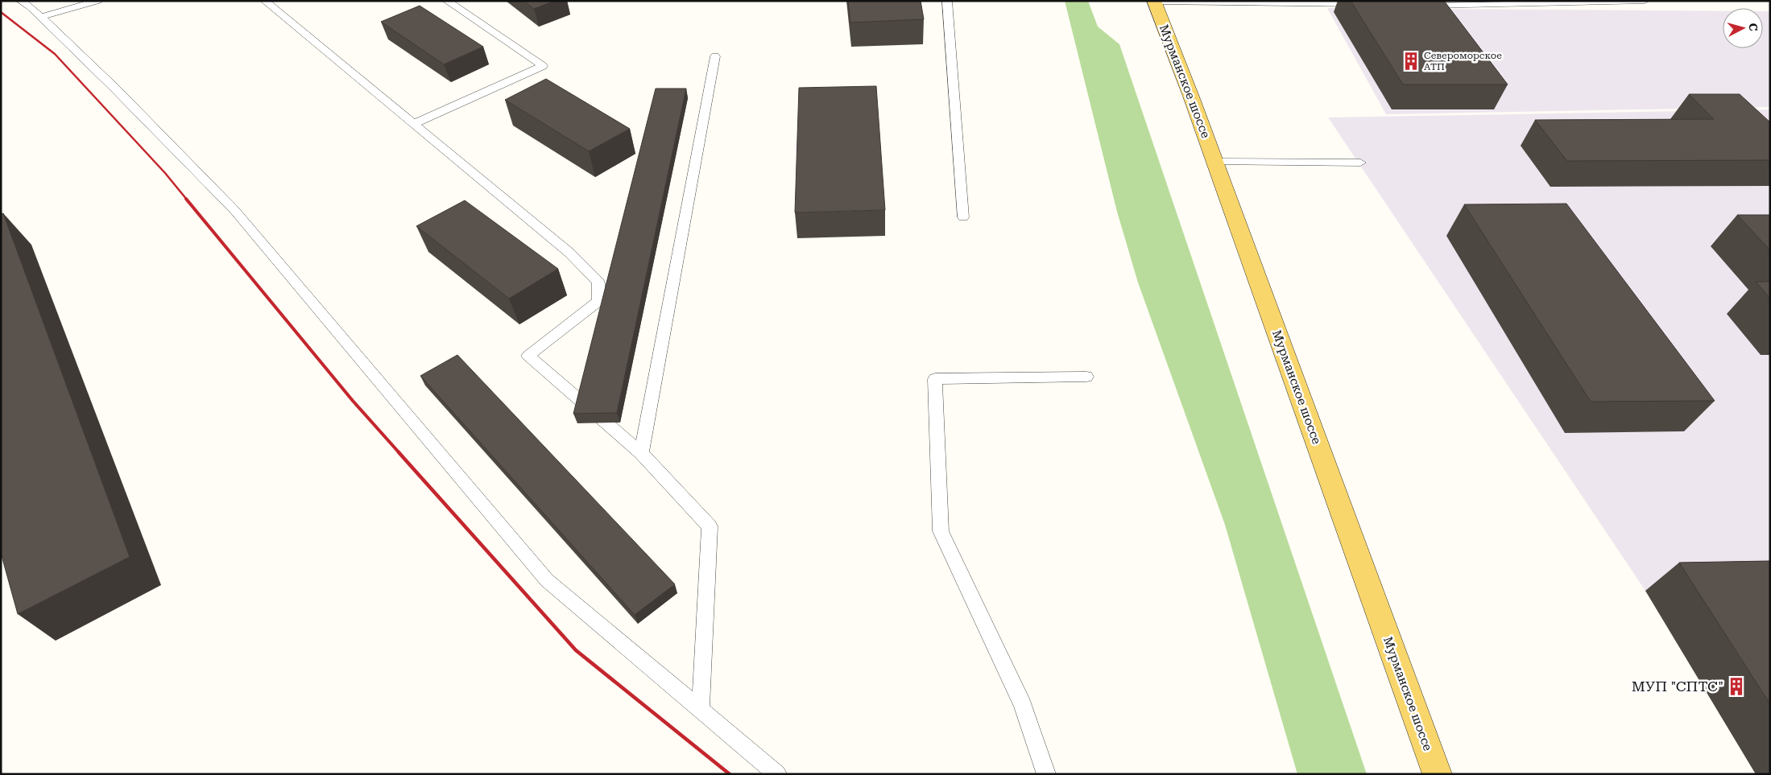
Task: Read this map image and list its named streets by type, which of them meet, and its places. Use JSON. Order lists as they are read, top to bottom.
{
  "streets": {
    "main road": ["Мурманское шоссе"]
  },
  "places": {
    "building": ["Североморское АТП", "МУП \"СПТС\""]
  },
  "north": "right"
}
